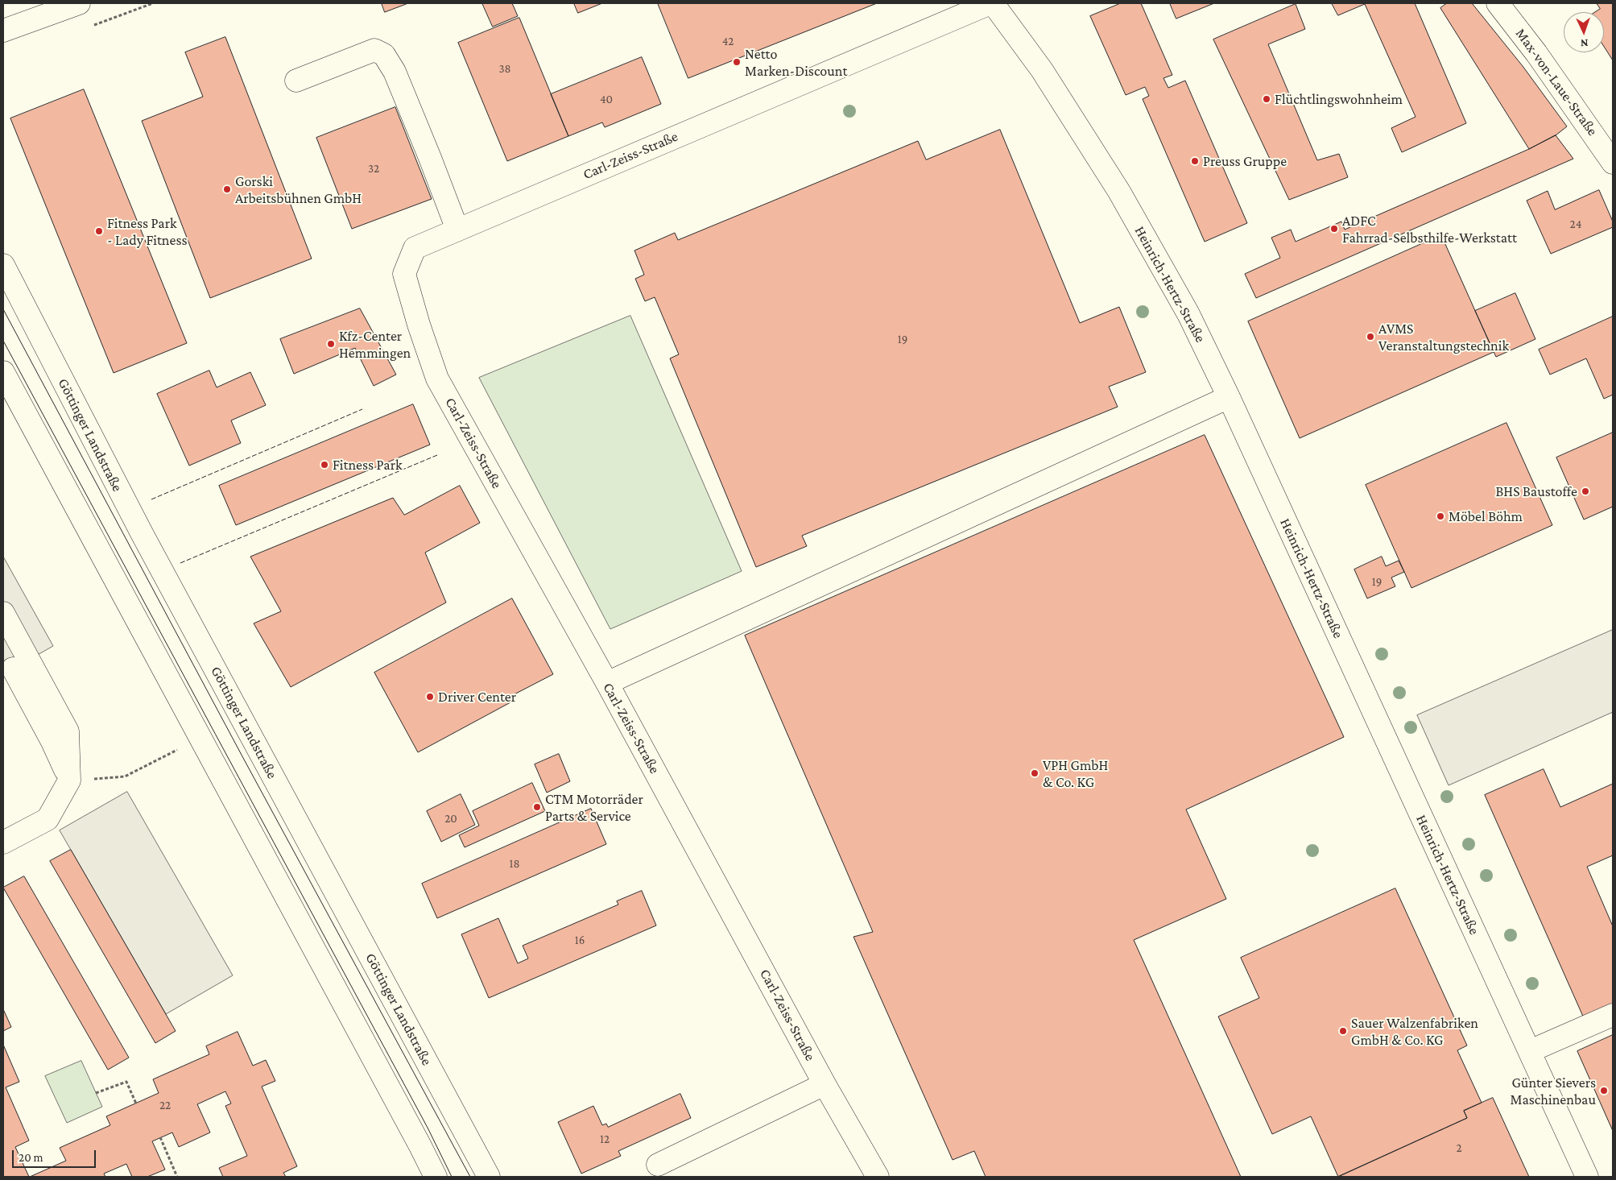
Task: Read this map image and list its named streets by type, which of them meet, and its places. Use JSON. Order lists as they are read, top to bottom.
{
  "streets": {
    "street": [
      "Max-von-Laue-Straße",
      "Carl-Zeiss-Straße",
      "Heinrich-Hertz-Straße",
      "Göttinger Landstraße"
    ]
  },
  "crossings": [
    ["Carl-Zeiss-Straße", "Heinrich-Hertz-Straße"]
  ],
  "places": [
    "Netto Marken-Discount",
    "Flüchtlingswohnheim",
    "Preuss Gruppe",
    "Gorski Arbeitsbühnen GmbH",
    "ADFC Fahrrad-Selbsthilfe-Werkstatt",
    "Fitness Park - Lady Fitness",
    "AVMS Veranstaltungstechnik",
    "Kfz-Center Hemmingen",
    "Fitness Park",
    "BHS Baustoffe",
    "Möbel Böhm",
    "Driver Center",
    "VPH GmbH & Co. KG",
    "CTM Motorräder Parts & Service",
    "Sauer Walzenfabriken GmbH & Co. KG",
    "Günter Sievers Maschinenbau"
  ],
  "house_numbers": [
    "42",
    "38",
    "40",
    "32",
    "24",
    "19",
    "19",
    "20",
    "18",
    "16",
    "22",
    "12",
    "2"
  ],
  "scale_bar": "20 m",
  "north": "bottom"
}
